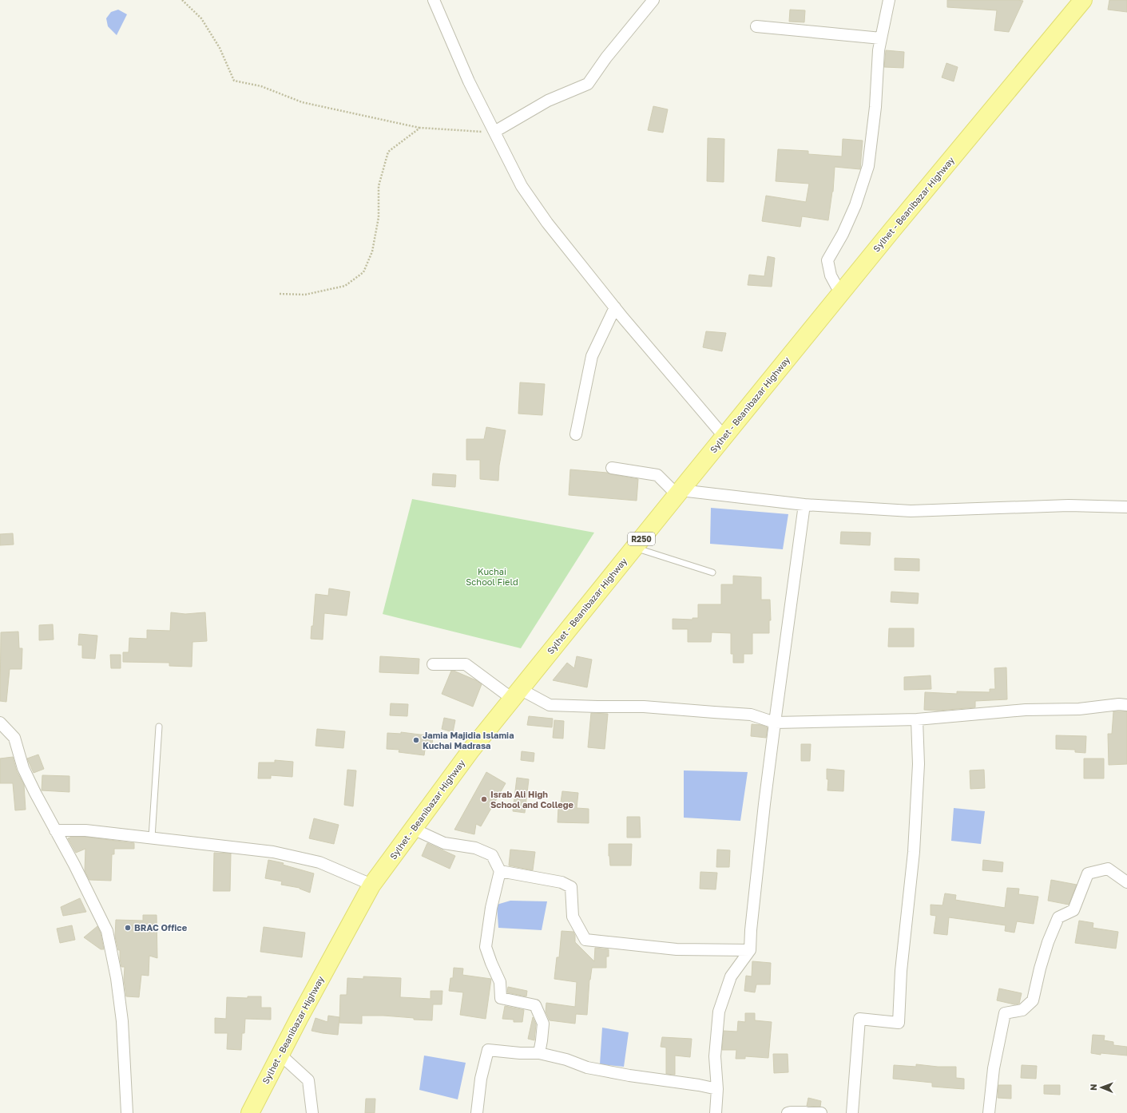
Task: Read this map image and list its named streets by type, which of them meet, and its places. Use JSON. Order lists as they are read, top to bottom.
{
  "streets": {
    "main road": ["Sylhet - Beanibazar Highway", "R250"]
  },
  "parks": ["Kuchai School Field"],
  "places": ["Jamia Majidia Islamia Kuchai Madrasa", "Israb Ali High School and College", "BRAC Office"],
  "north": "left"
}
